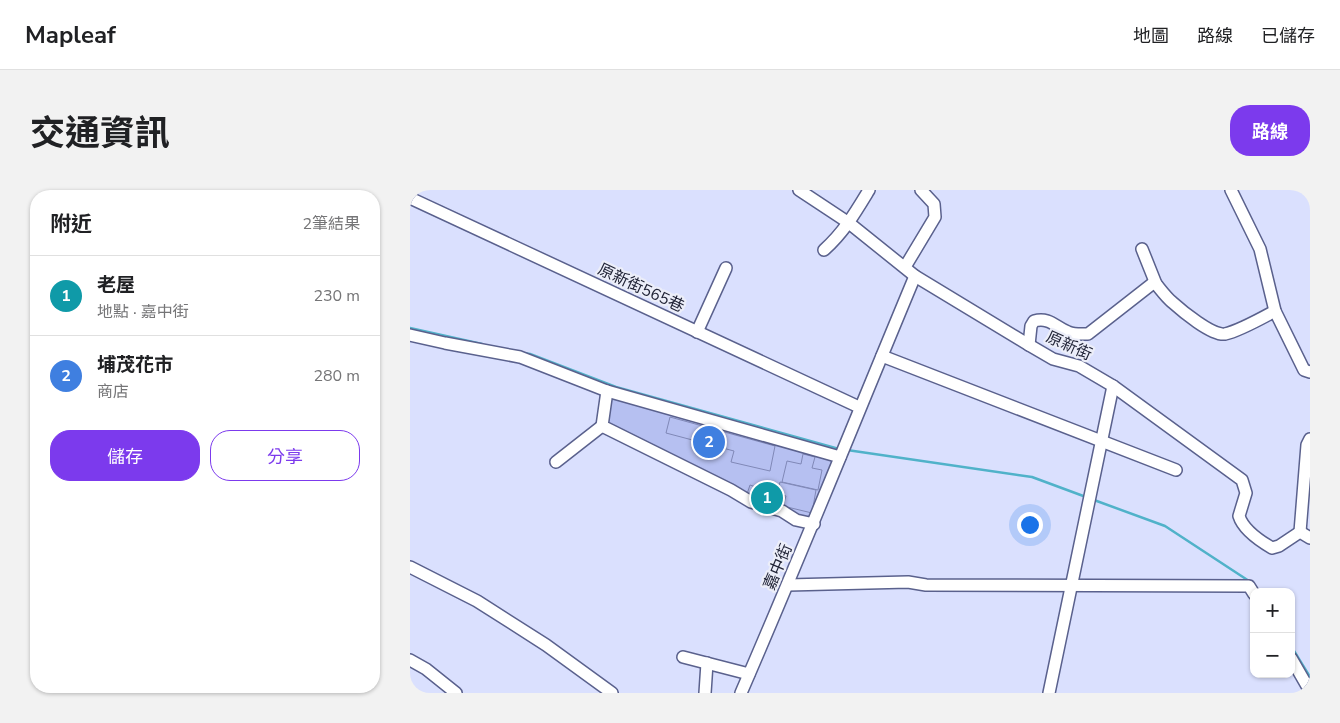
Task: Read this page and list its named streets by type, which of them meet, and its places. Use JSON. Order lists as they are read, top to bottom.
{
  "streets": {
    "street": ["原新街565巷", "原新街", "嘉中街"]
  },
  "crossings": [
    ["原新街565巷", "嘉中街"],
    ["原新街", "嘉中街"]
  ],
  "page": {
    "header": "Mapleaf",
    "nav": ["地圖", "路線", "已儲存"],
    "title": "交通資訊",
    "buttons": [
      "路線",
      ["儲存", "分享"]
    ],
    "heading": ["附近", "2筆結果"],
    "list": [
      {
        "mark": "1",
        "name": "老屋",
        "note": "地點 · 嘉中街",
        "value": "230 m"
      },
      {
        "mark": "2",
        "name": "埔茂花市",
        "note": "商店",
        "value": "280 m"
      }
    ],
    "pins": ["2", "1"],
    "map_buttons": ["+", "−"]
  }
}
